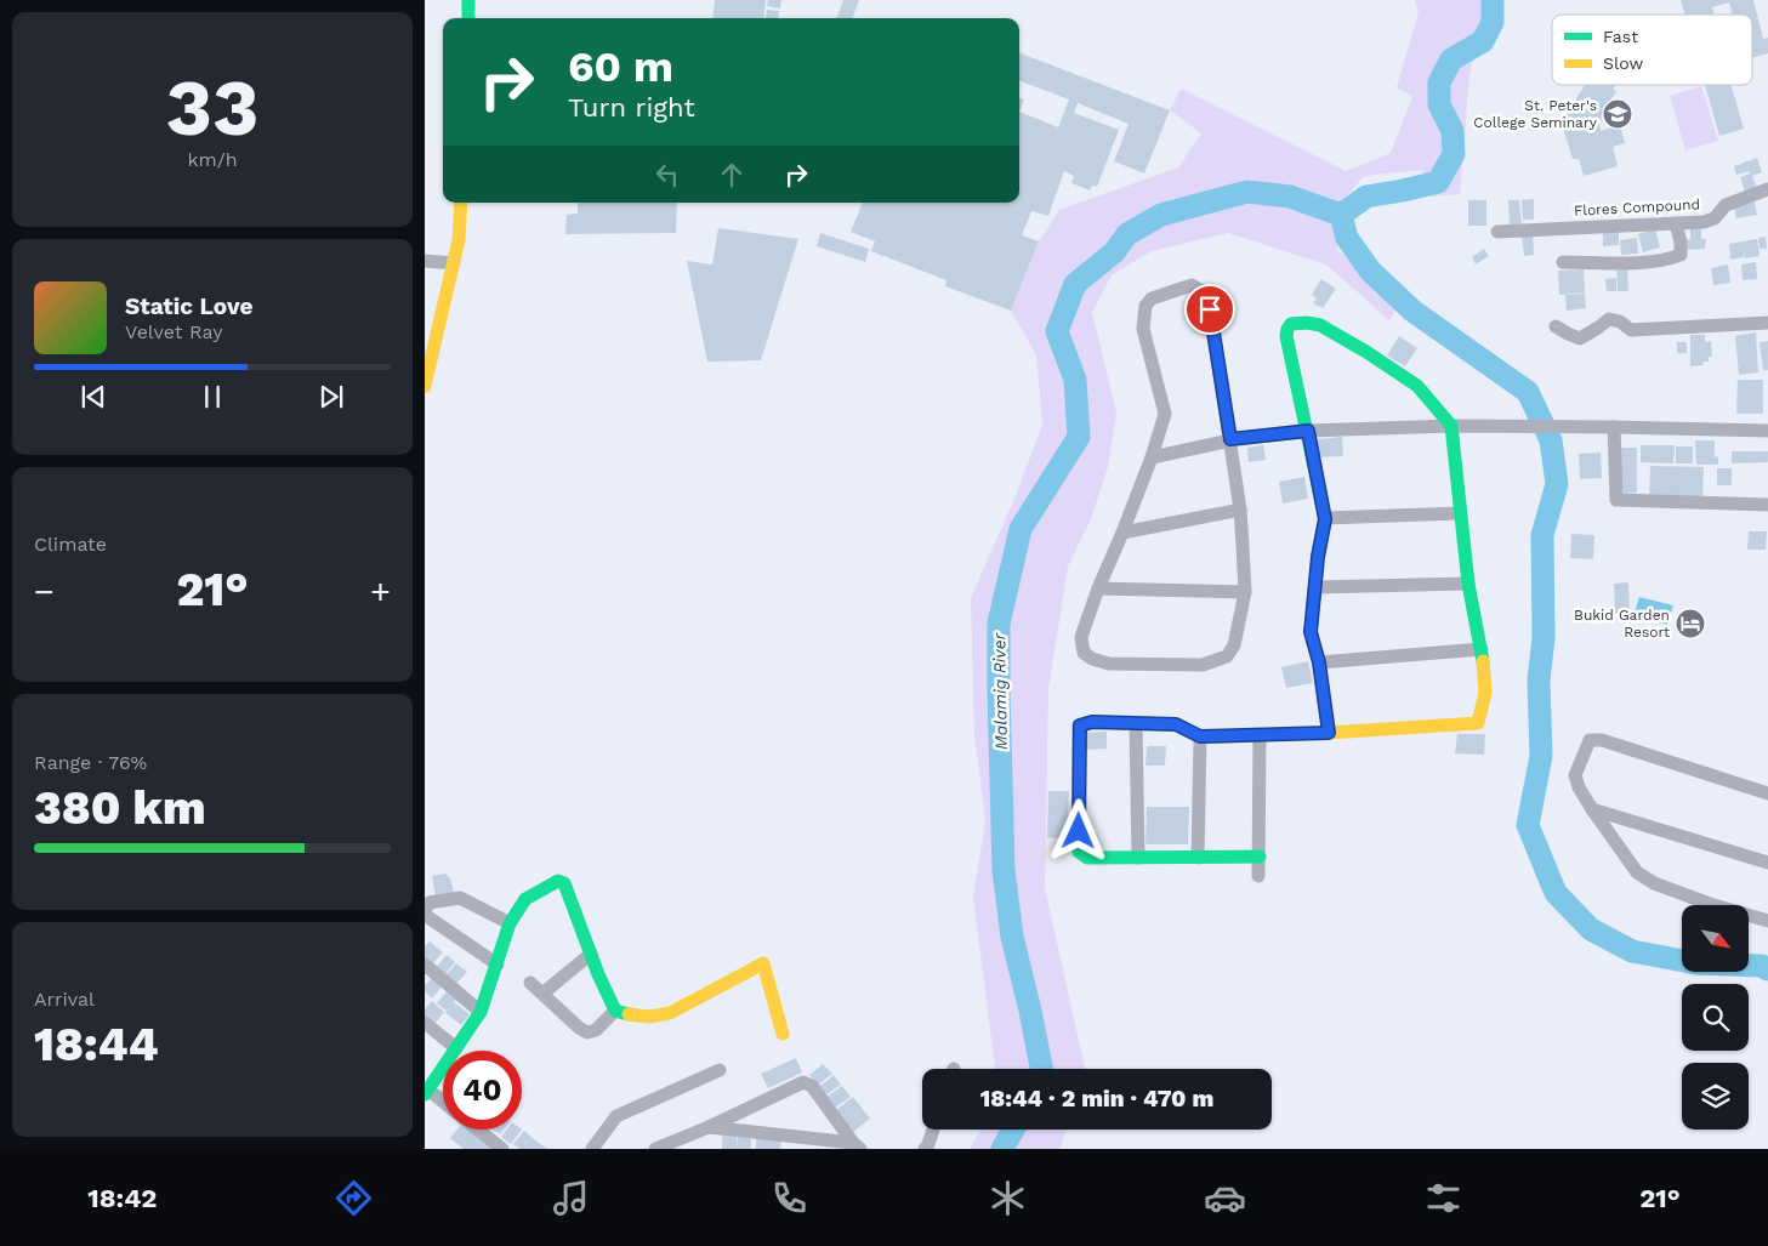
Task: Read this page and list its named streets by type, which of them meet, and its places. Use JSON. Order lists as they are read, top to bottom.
{
  "streets": {
    "street": ["Flores Compound"]
  },
  "water": ["Malamig River"],
  "places": {
    "school or university": ["St. Peter's College Seminary"],
    "hotel": ["Bukid Garden Resort"]
  },
  "legend": ["Fast", "Slow"],
  "north": "bottom right",
  "page": {
    "tile": [
      ["33", "km/h"],
      "Climate",
      ["Range · 76%", "380 km"],
      ["Arrival", "18:44"]
    ],
    "turn": ["60 m", "Turn right"],
    "song": ["Static Love", "Velvet Ray"],
    "heat": ["−", "21°", "+"],
    "limit": "40",
    "trip": "18:44 · 2 min · 470 m",
    "tabs": ["18:42", "21°"]
  }
}
